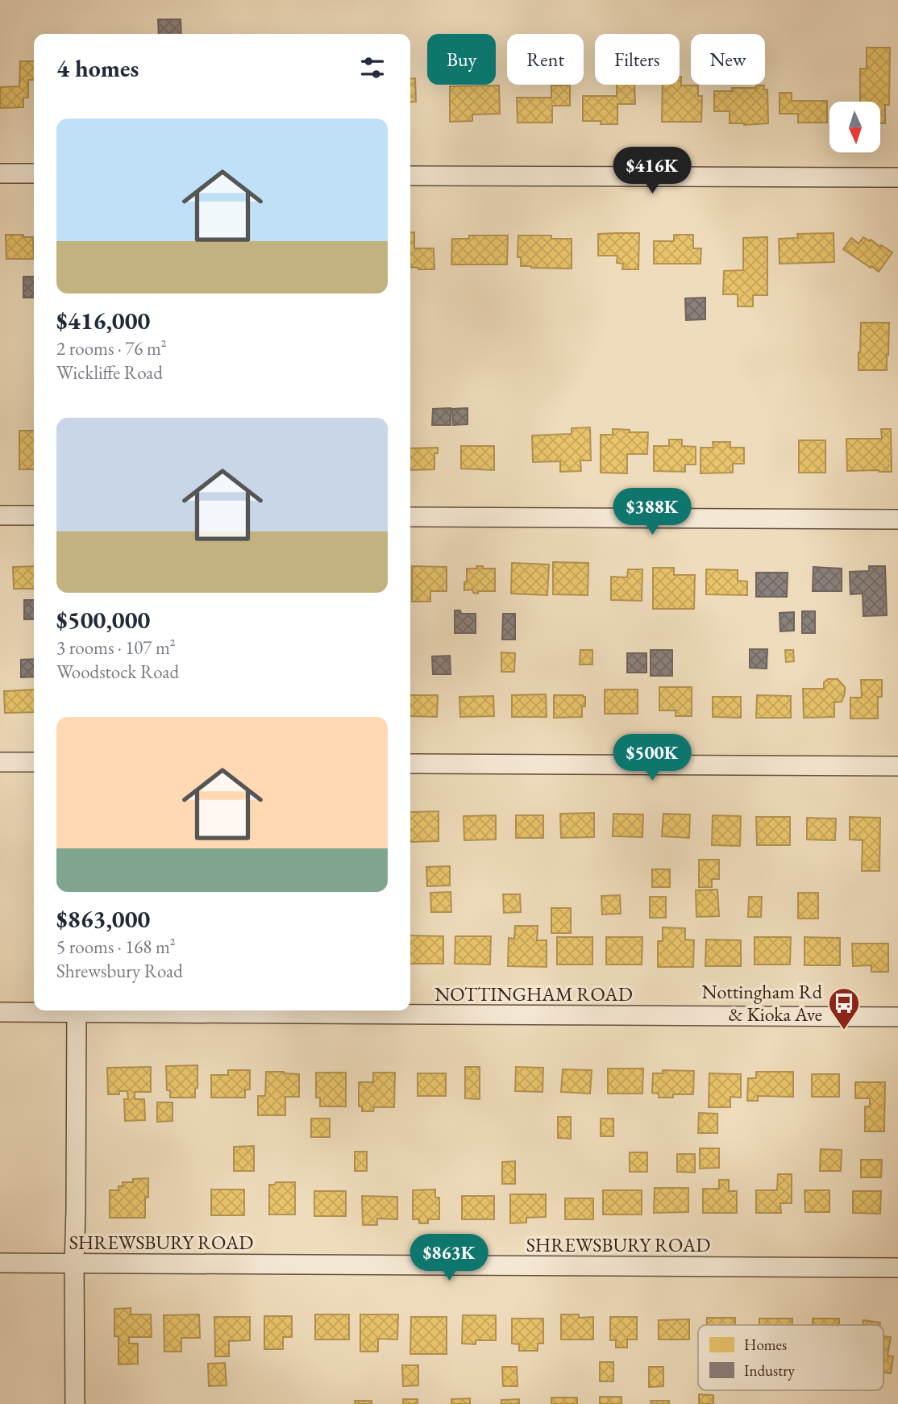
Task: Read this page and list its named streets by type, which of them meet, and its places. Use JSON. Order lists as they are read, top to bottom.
{
  "streets": {
    "street": ["NOTTINGHAM ROAD", "SHREWSBURY ROAD"]
  },
  "places": {
    "bus stop": ["Nottingham Rd & Kioka Ave"]
  },
  "legend": ["Homes", "Industry"],
  "north": "bottom",
  "page": {
    "chip": [
      "Buy",
      "Rent",
      "Filters",
      "New"
    ],
    "heading": "4 homes",
    "list": [
      {
        "name": "$416,000",
        "note": "2 rooms · 76 m² · Wickliffe Road"
      },
      {
        "name": "$500,000",
        "note": "3 rooms · 107 m² · Woodstock Road"
      },
      {
        "name": "$863,000",
        "note": "5 rooms · 168 m² · Shrewsbury Road"
      }
    ],
    "price": [
      "$416K",
      "$388K",
      "$500K",
      "$863K"
    ]
  }
}
